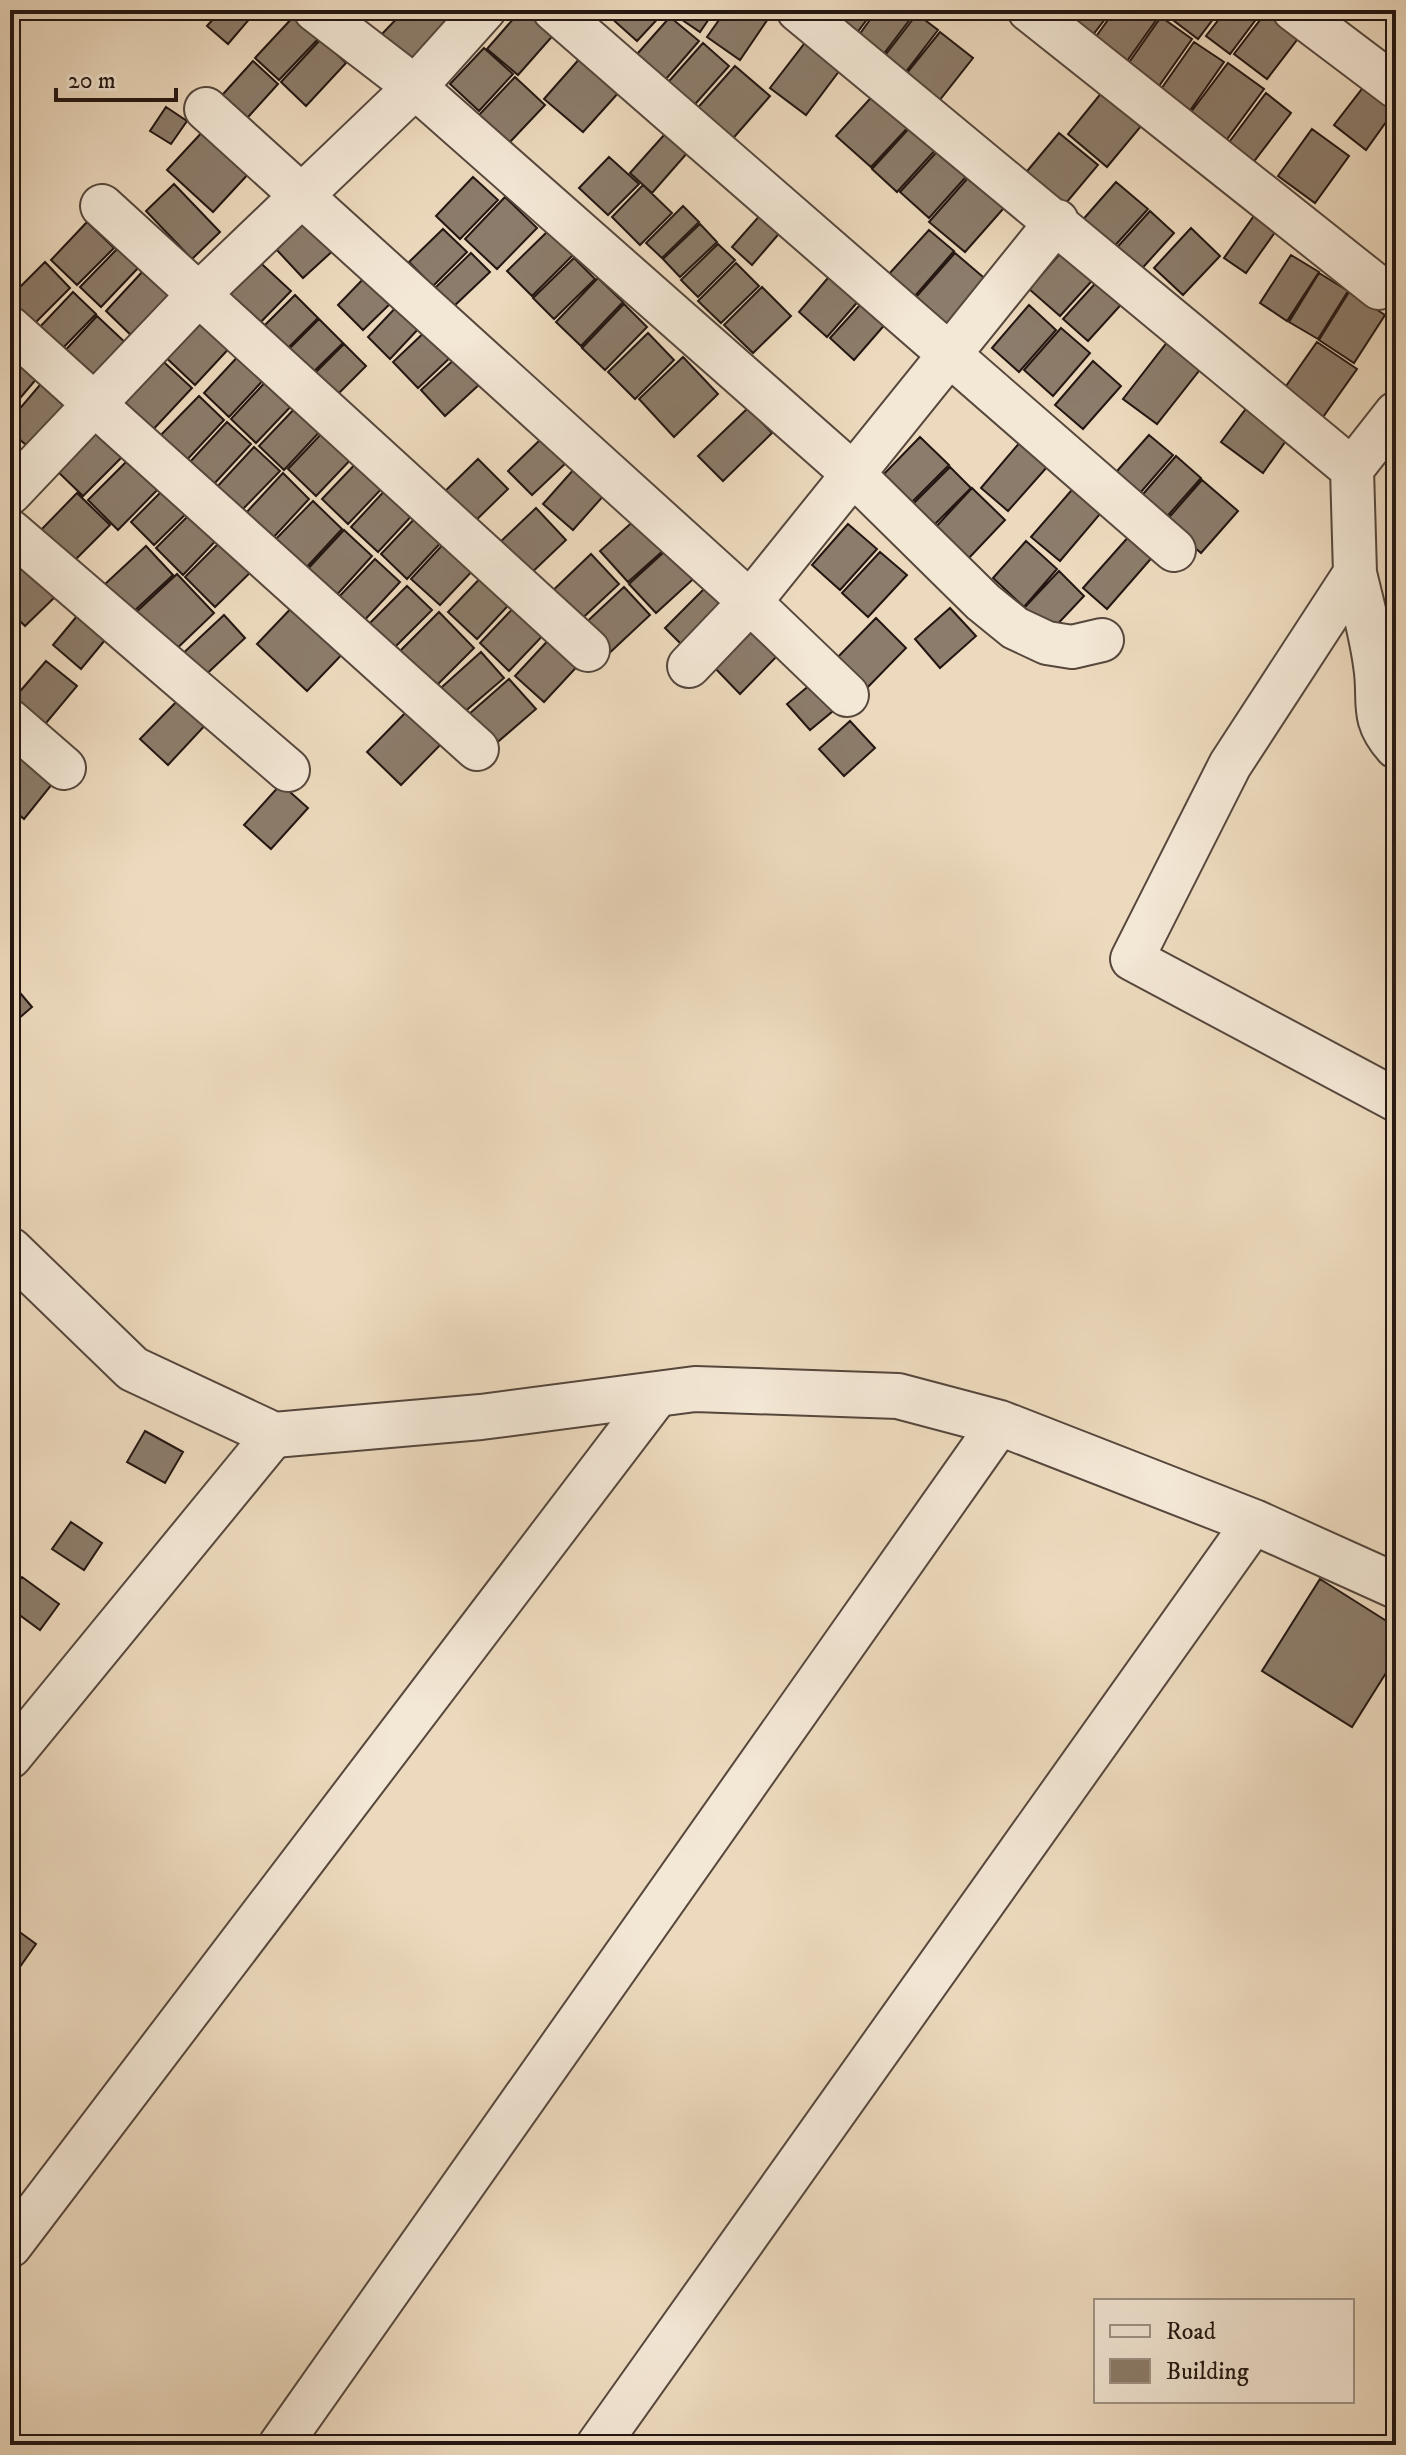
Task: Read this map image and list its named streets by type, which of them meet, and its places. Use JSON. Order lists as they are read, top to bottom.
{
  "legend": ["Road", "Building"],
  "scale_bar": "20 m"
}
